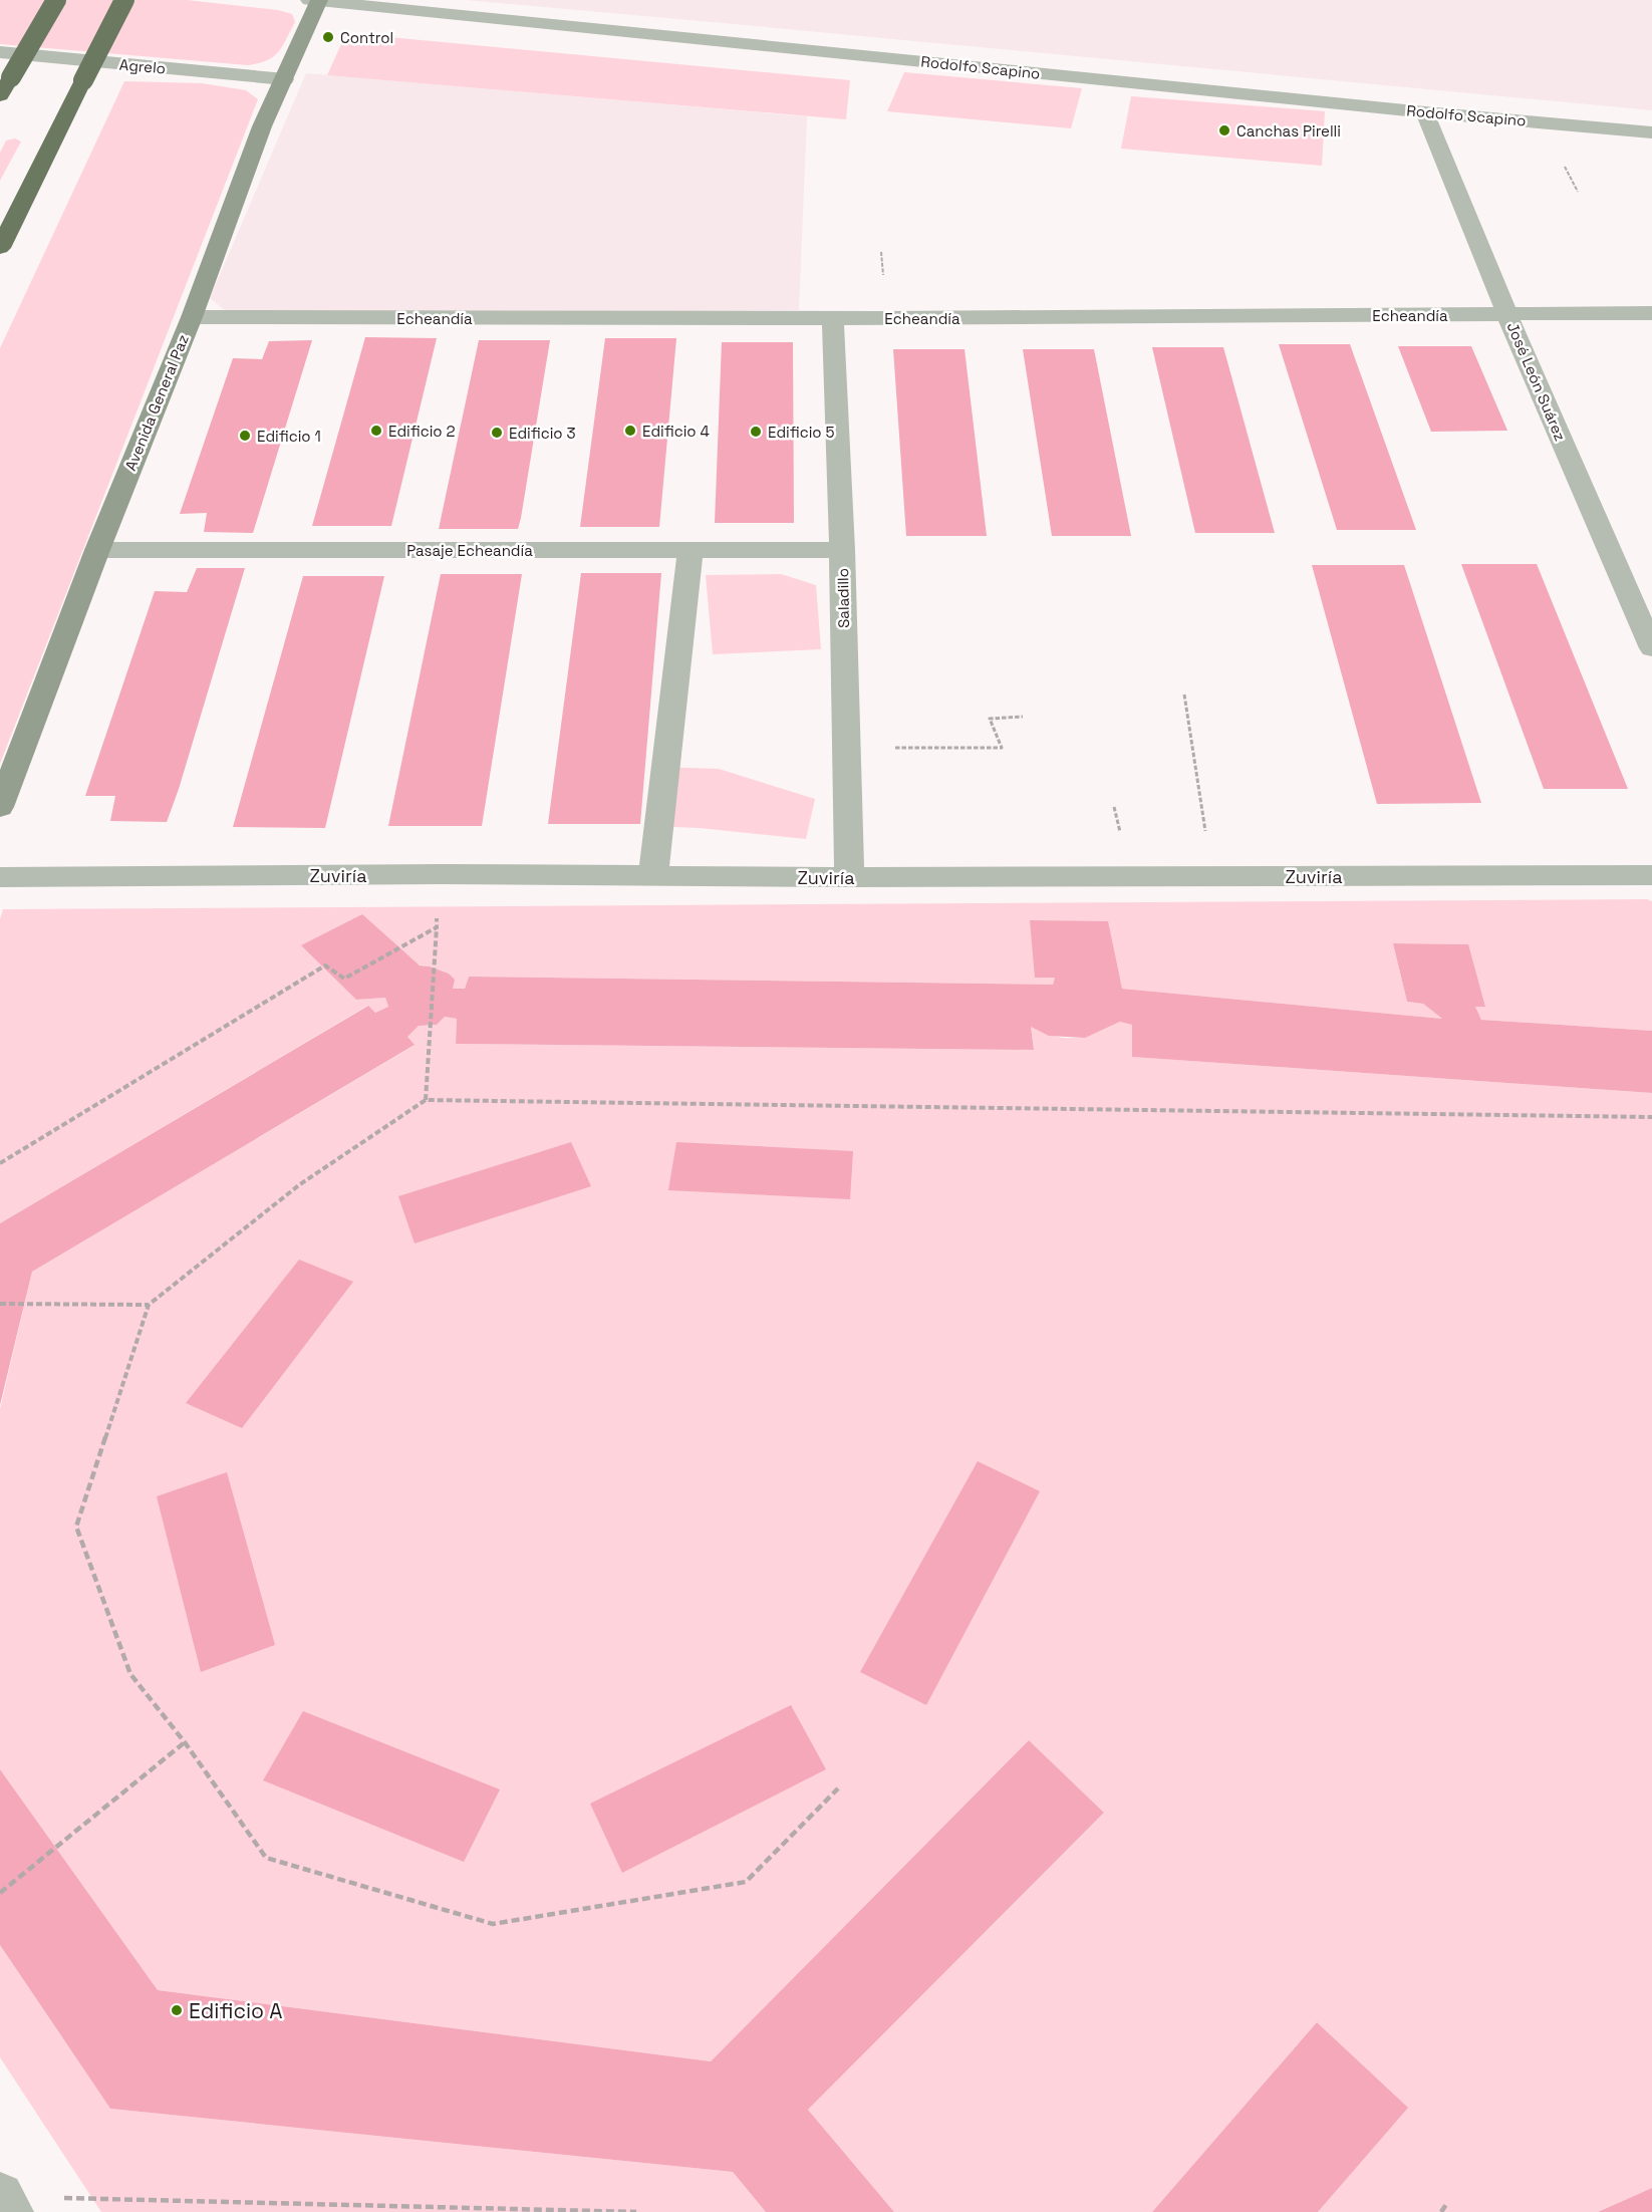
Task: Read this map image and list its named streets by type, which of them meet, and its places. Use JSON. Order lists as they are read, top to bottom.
{
  "streets": {
    "street": [
      "Agrelo",
      "Rodolfo Scapino",
      "Echeandía",
      "José León Suárez",
      "Avenida General Paz",
      "Pasaje Echeandía",
      "Saladillo",
      "Zuviría"
    ]
  },
  "crossings": [
    ["Agrelo", "Avenida General Paz"],
    ["Rodolfo Scapino", "José León Suárez"],
    ["Rodolfo Scapino", "Avenida General Paz"],
    ["Echeandía", "José León Suárez"],
    ["Echeandía", "Avenida General Paz"],
    ["Echeandía", "Saladillo"],
    ["Avenida General Paz", "Pasaje Echeandía"],
    ["Pasaje Echeandía", "Saladillo"],
    ["Saladillo", "Zuviría"]
  ],
  "places": [
    "Control",
    "Canchas Pirelli",
    "Edificio 2",
    "Edificio 4",
    "Edificio 5",
    "Edificio 3",
    "Edificio 1",
    "Edificio A"
  ]
}
